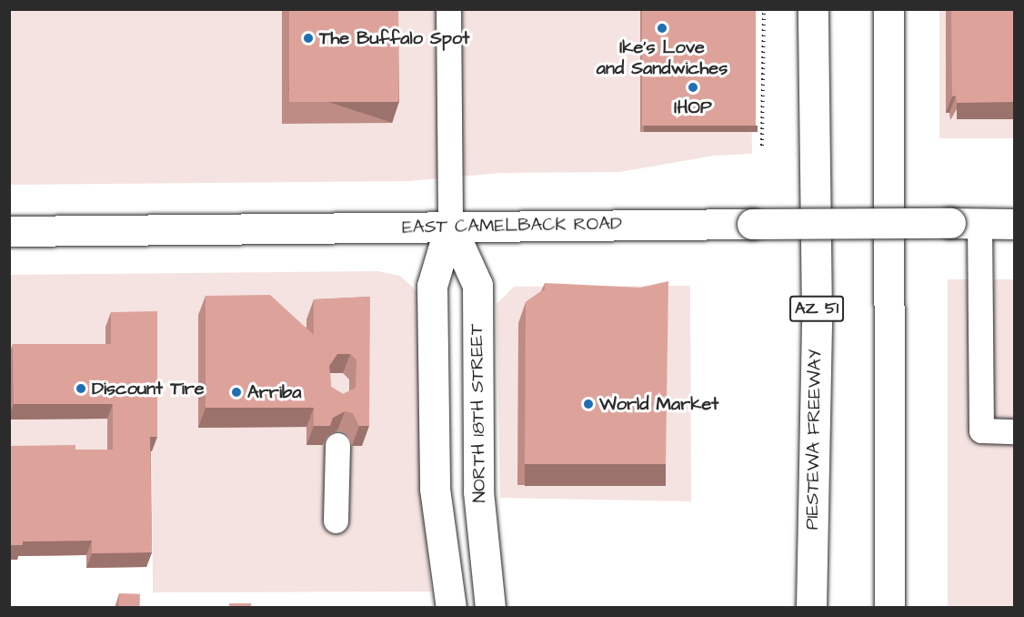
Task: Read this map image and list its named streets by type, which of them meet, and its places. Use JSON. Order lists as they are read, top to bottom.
{
  "streets": {
    "main road": [
      "EAST CAMELBACK ROAD",
      "AZ 51",
      "NORTH 18TH STREET",
      "PIESTEWA FREEWAY"
    ]
  },
  "crossings": [
    ["EAST CAMELBACK ROAD", "NORTH 18TH STREET"]
  ],
  "places": [
    "Ike's Love and Sandwiches",
    "The Buffalo Spot",
    "IHOP",
    "Discount Tire",
    "Arriba",
    "World Market"
  ]
}
